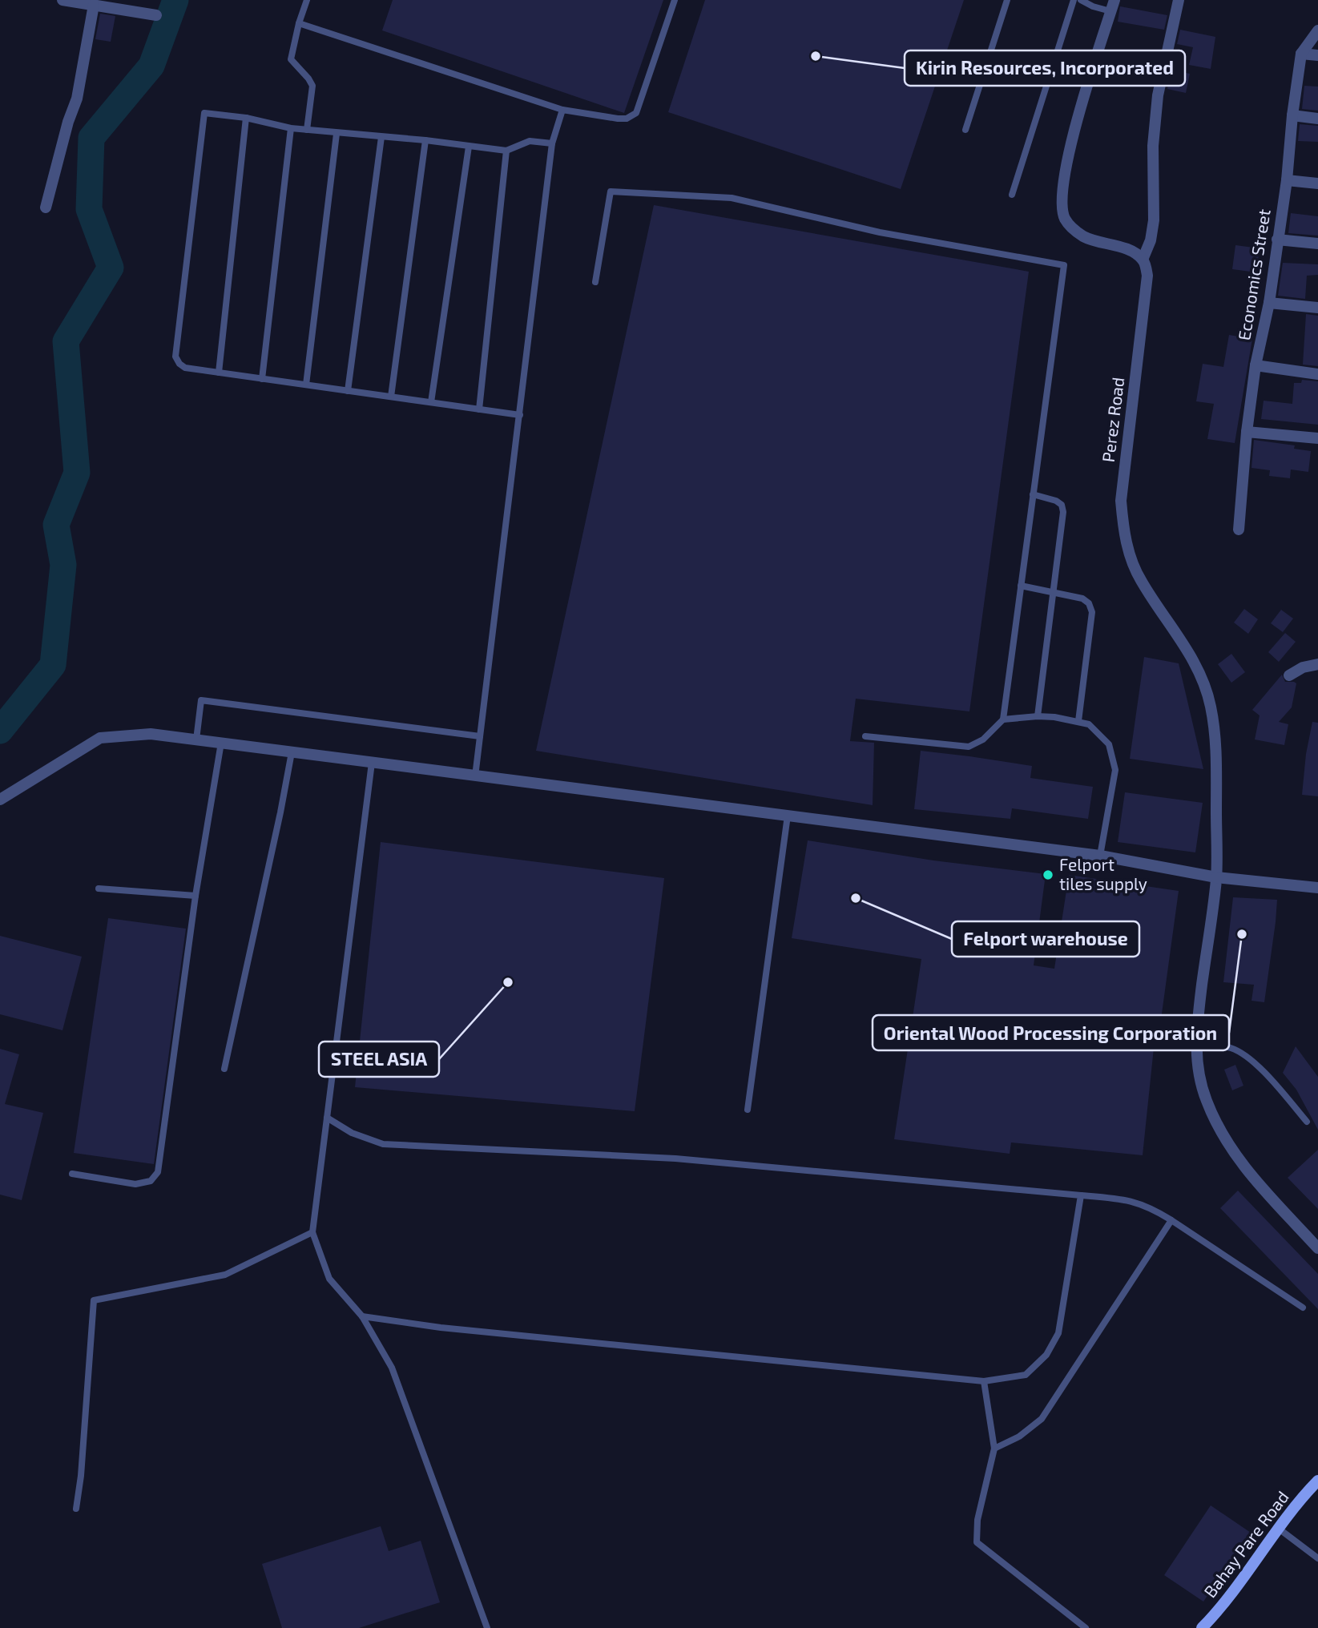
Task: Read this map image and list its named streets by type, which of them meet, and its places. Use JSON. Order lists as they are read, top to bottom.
{
  "streets": {
    "main road": ["Bahay Pare Road"],
    "street": ["Economics Street", "Perez Road"]
  },
  "places": [
    "Kirin Resources, Incorporated",
    "Felport tiles supply",
    "Felport warehouse",
    "Oriental Wood Processing Corporation",
    "STEEL ASIA"
  ]
}
